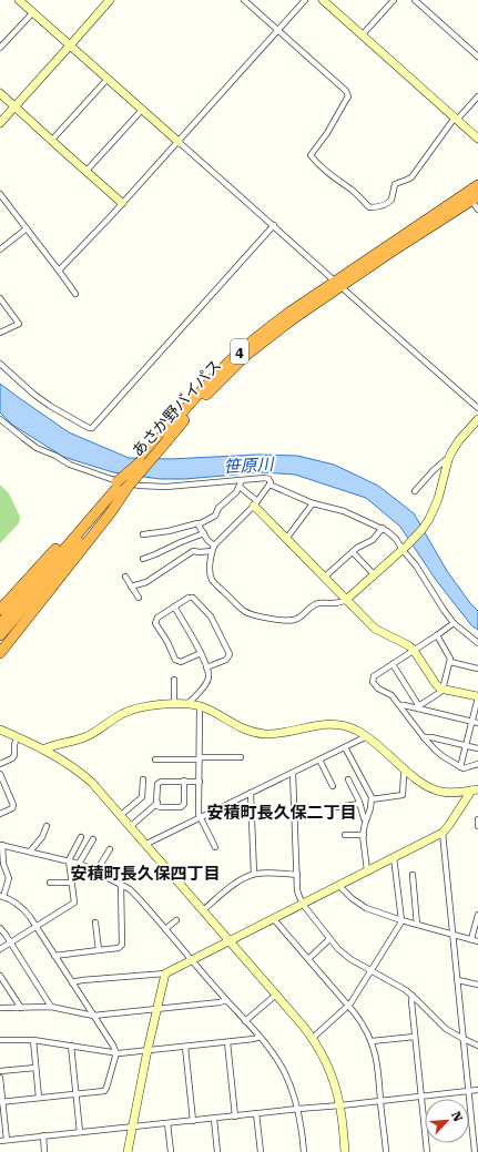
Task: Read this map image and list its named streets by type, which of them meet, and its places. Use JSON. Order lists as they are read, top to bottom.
{
  "streets": {
    "highway": ["4", "あさか野バイパス"]
  },
  "districts": ["安積町長久保二丁目", "安積町長久保四丁目"],
  "water": ["笹原川"],
  "north": "top right"
}
